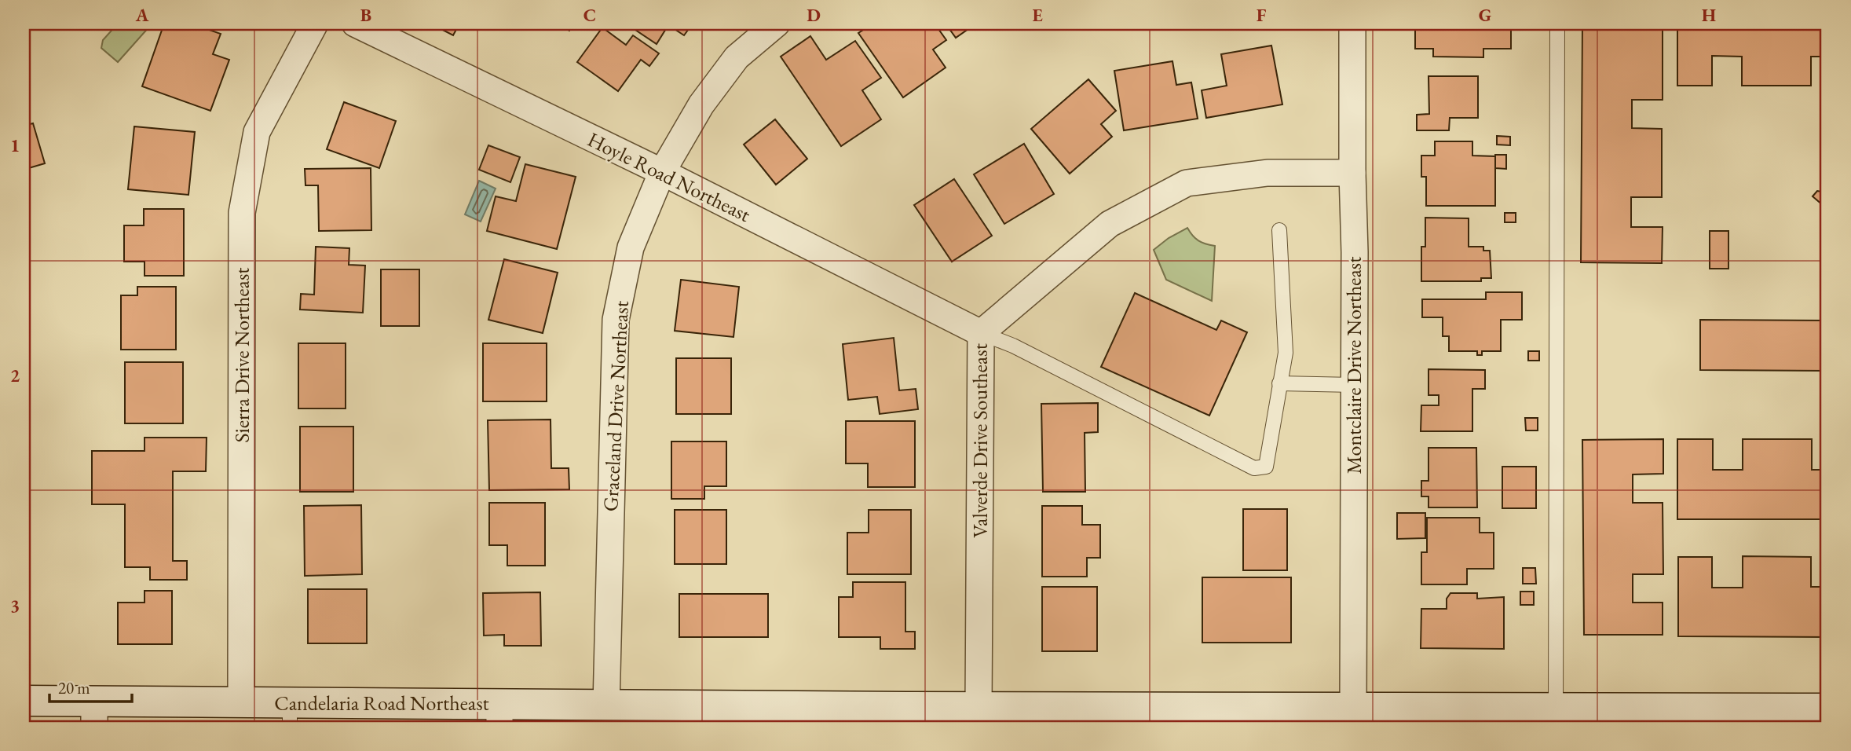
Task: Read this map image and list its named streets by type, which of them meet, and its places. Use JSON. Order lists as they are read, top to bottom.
{
  "streets": {
    "main road": ["Candelaria Road Northeast"],
    "street": [
      "Hoyle Road Northeast",
      "Sierra Drive Northeast",
      "Montclaire Drive Northeast",
      "Graceland Drive Northeast",
      "Valverde Drive Southeast"
    ]
  },
  "crossings": [
    ["Hoyle Road Northeast", "Graceland Drive Northeast"],
    ["Hoyle Road Northeast", "Valverde Drive Southeast"],
    ["Sierra Drive Northeast", "Candelaria Road Northeast"],
    ["Montclaire Drive Northeast", "Valverde Drive Southeast"],
    ["Montclaire Drive Northeast", "Candelaria Road Northeast"],
    ["Graceland Drive Northeast", "Candelaria Road Northeast"],
    ["Valverde Drive Southeast", "Candelaria Road Northeast"]
  ],
  "scale_bar": "20 m",
  "grid": {
    "columns": [
      "A",
      "B",
      "C",
      "D",
      "E",
      "F",
      "G",
      "H"
    ],
    "rows": ["1", "2", "3"]
  }
}
